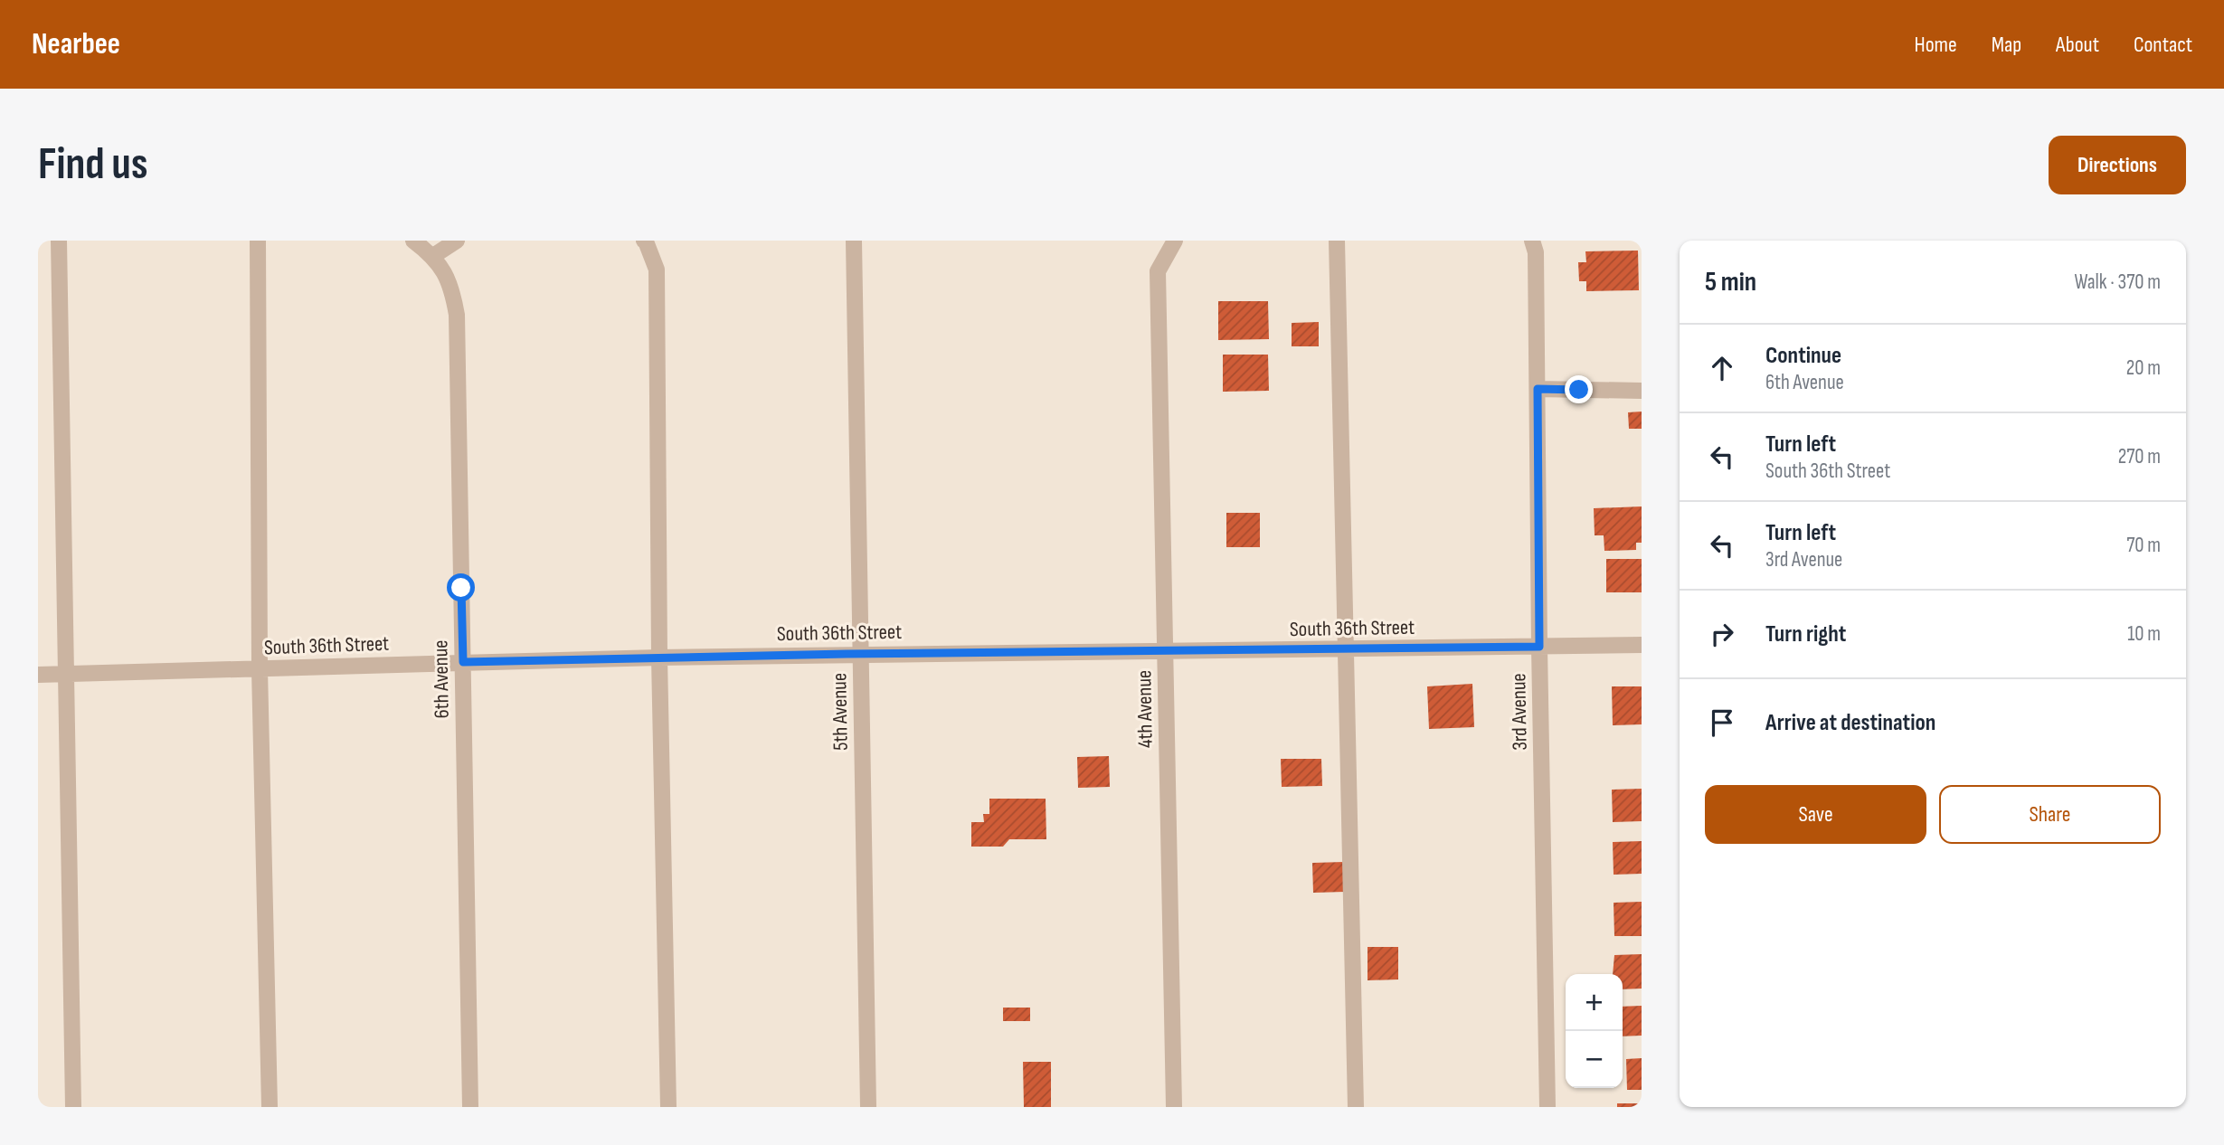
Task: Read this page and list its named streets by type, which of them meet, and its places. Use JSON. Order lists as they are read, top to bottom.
{
  "streets": {
    "street": [
      "South 36th Street",
      "6th Avenue",
      "4th Avenue",
      "5th Avenue",
      "3rd Avenue"
    ]
  },
  "crossings": [
    ["South 36th Street", "6th Avenue"],
    ["South 36th Street", "4th Avenue"],
    ["South 36th Street", "5th Avenue"],
    ["South 36th Street", "3rd Avenue"]
  ],
  "page": {
    "header": "Nearbee",
    "nav": [
      "Home",
      "Map",
      "About",
      "Contact"
    ],
    "buttons": [
      "Directions",
      ["Save", "Share"]
    ],
    "title": "Find us",
    "heading": ["5 min", "Walk · 370 m"],
    "list": [
      ["Continue", "6th Avenue", "20 m"],
      ["Turn left", "South 36th Street", "270 m"],
      ["Turn left", "3rd Avenue", "70 m"],
      ["Turn right", "10 m"],
      "Arrive at destination"
    ],
    "map_buttons": ["+", "−"]
  }
}
